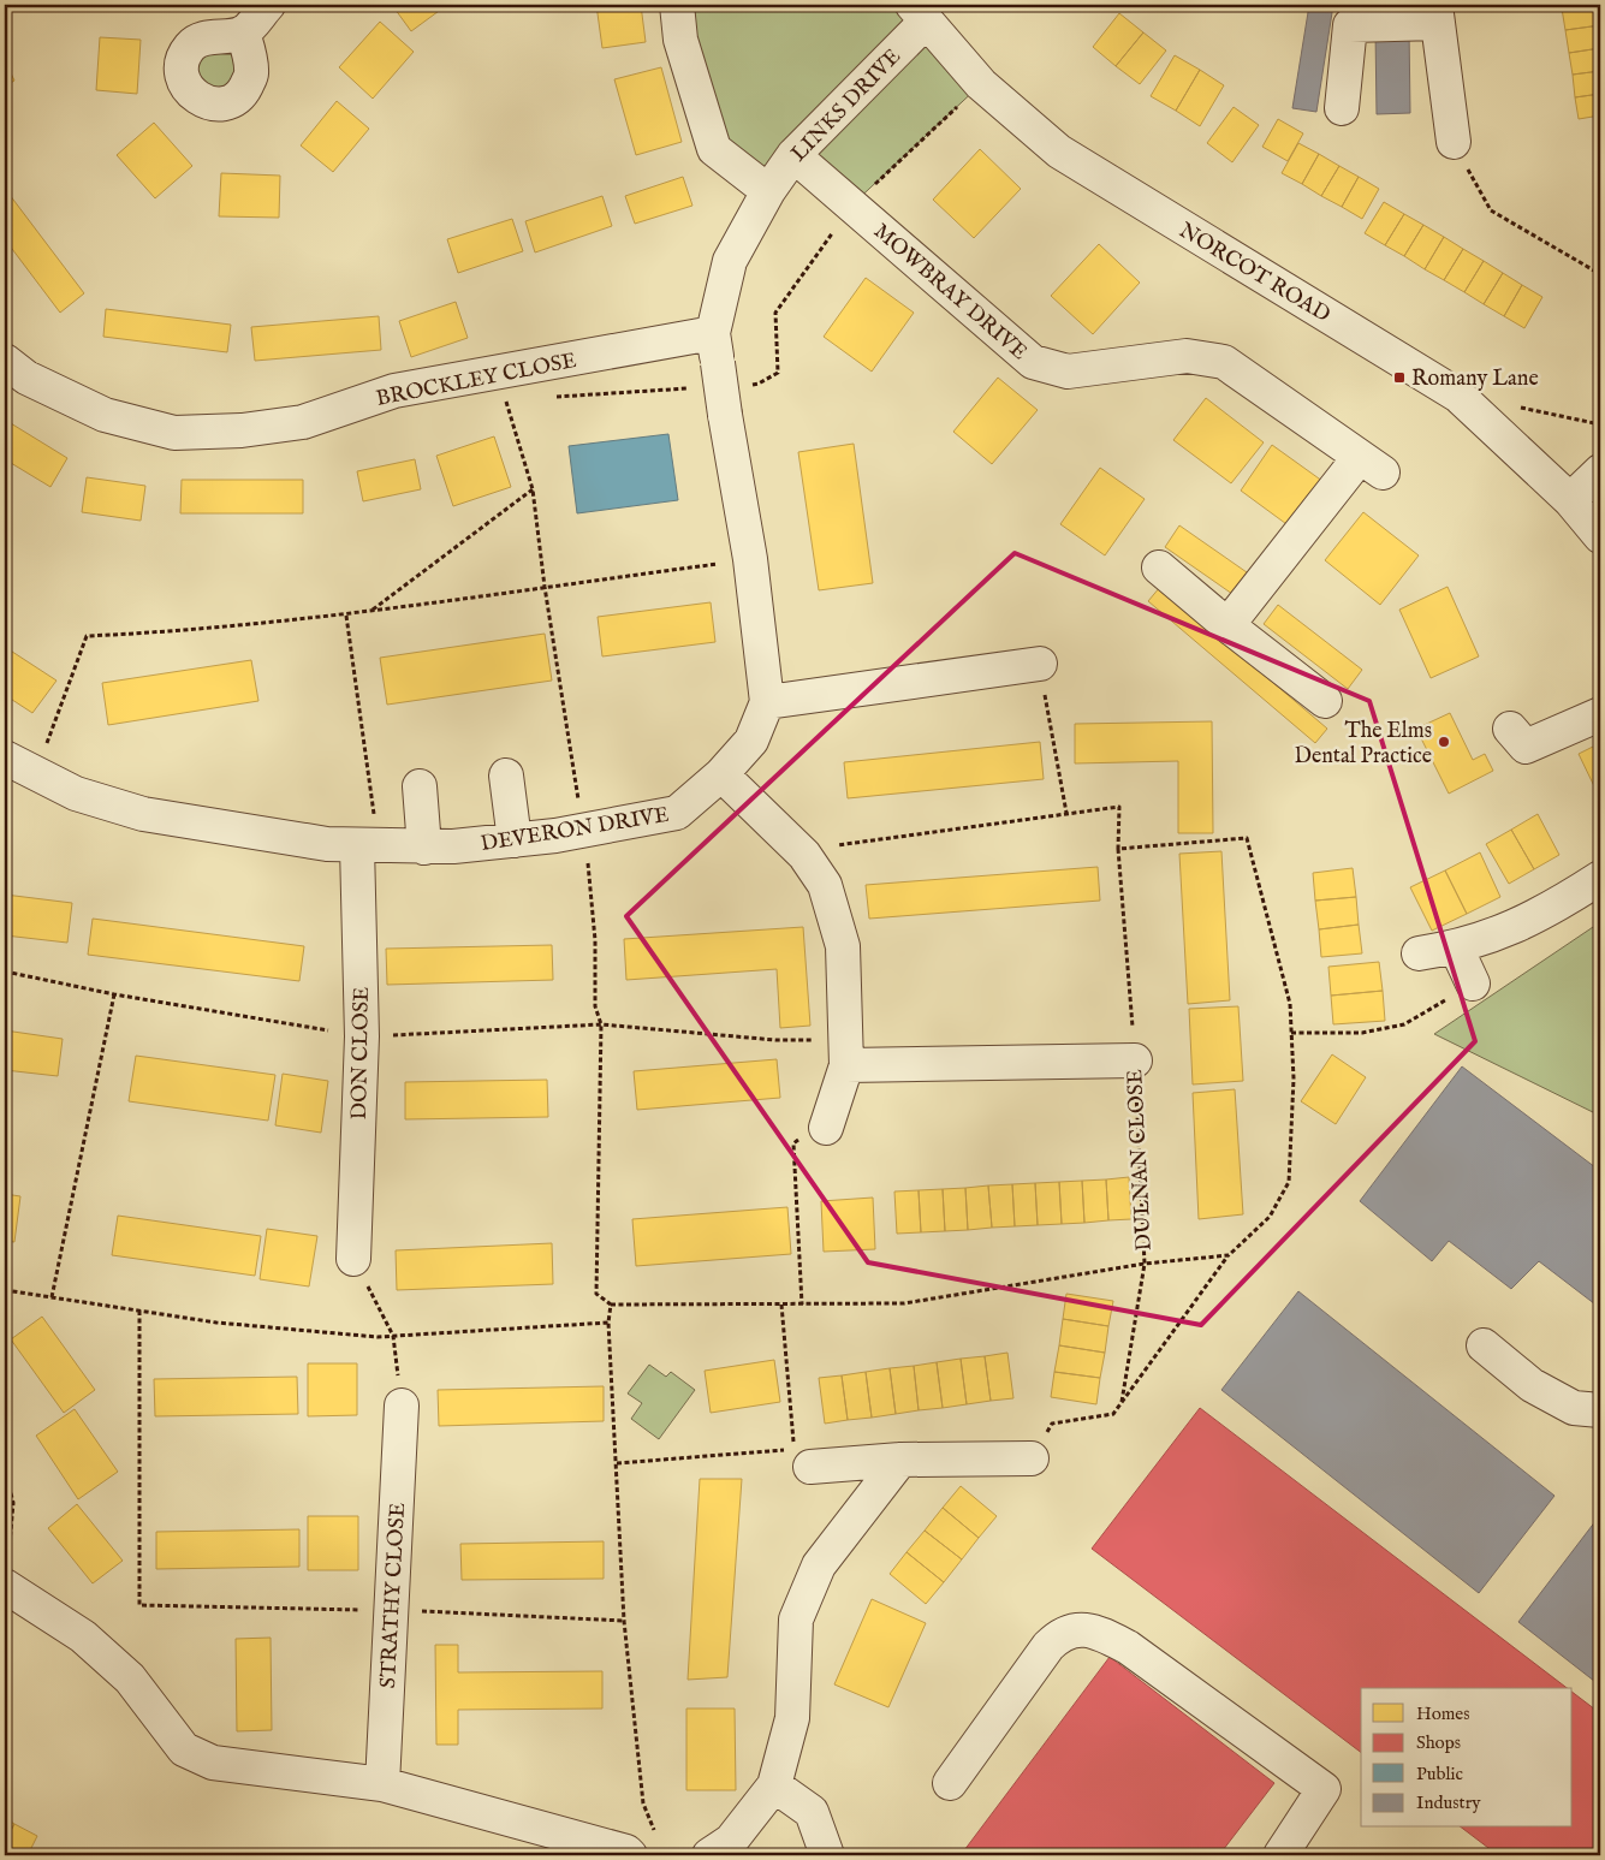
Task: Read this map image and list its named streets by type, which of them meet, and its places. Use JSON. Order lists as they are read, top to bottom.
{
  "streets": {
    "street": [
      "LINKS DRIVE",
      "NORCOT ROAD",
      "MOWBRAY DRIVE",
      "BROCKLEY CLOSE",
      "DEVERON DRIVE",
      "DON CLOSE",
      "DULNAN CLOSE",
      "STRATHY CLOSE"
    ]
  },
  "crossings": [
    ["LINKS DRIVE", "NORCOT ROAD"],
    ["LINKS DRIVE", "MOWBRAY DRIVE"],
    ["LINKS DRIVE", "BROCKLEY CLOSE"],
    ["LINKS DRIVE", "DEVERON DRIVE"],
    ["BROCKLEY CLOSE", "DEVERON DRIVE"],
    ["DEVERON DRIVE", "DON CLOSE"]
  ],
  "places": {
    "transit": ["Romany Lane"],
    "other": ["The Elms Dental Practice"]
  },
  "legend": [
    "Homes",
    "Shops",
    "Public",
    "Industry"
  ]
}
